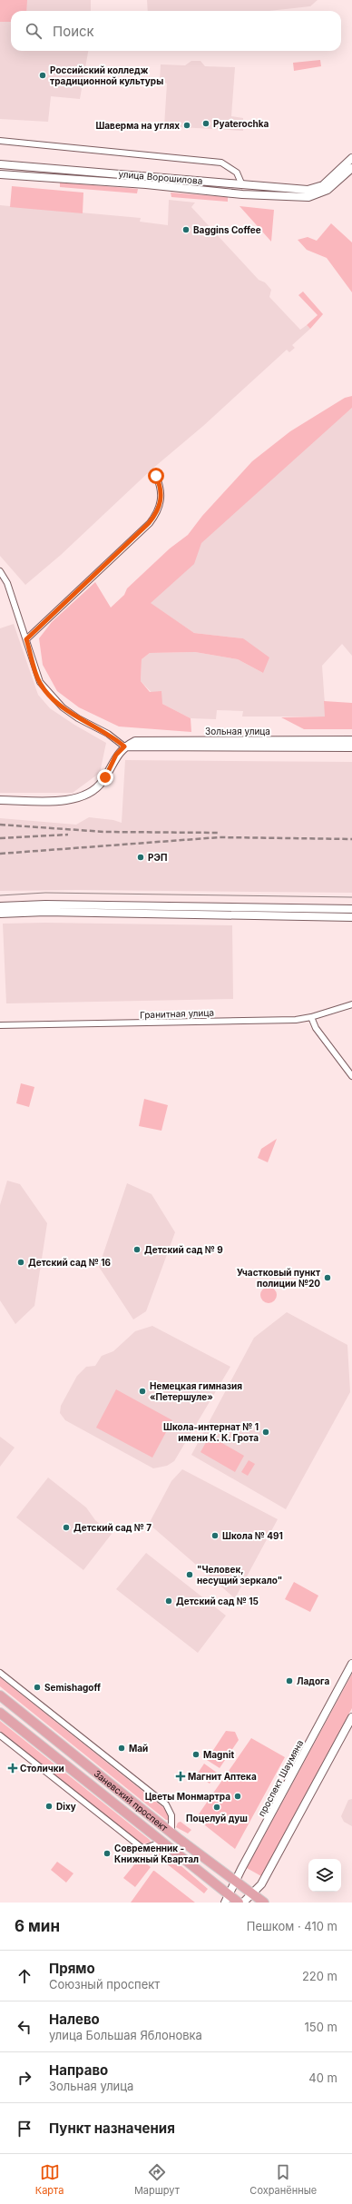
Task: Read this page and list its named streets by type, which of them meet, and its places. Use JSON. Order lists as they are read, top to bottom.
{
  "streets": {
    "main road": ["Заневский проспект"],
    "street": [
      "улица Ворошилова",
      "Зольная улица",
      "Гранитная улица",
      "проспект Шаумяна"
    ]
  },
  "crossings": [
    ["проспект Шаумяна", "Заневский проспект"]
  ],
  "places": {
    "other": [
      "Российский колледж традиционной культуры",
      "Pyaterochka",
      "Шаверма на углях",
      "Baggins Coffee",
      "РЭП",
      "Детский сад № 9",
      "Детский сад № 16",
      "Участковый пункт полиции №20",
      "Немецкая гимназия «Петершуле»",
      "Школа-интернат № 1 имени К. К. Грота",
      "Детский сад № 7",
      "Школа № 491",
      "\"Человек, несущий зеркало\"",
      "Детский сад № 15",
      "Ладога",
      "Semishagoff",
      "Май",
      "Magnit",
      "Цветы Монмартра",
      "Dixy",
      "Поцелуй душ",
      "Современник - Книжный Квартал"
    ],
    "health": ["Столички", "Магнит Аптека"]
  },
  "page": {
    "search": "Поиск",
    "heading": ["6 мин", "Пешком · 410 m"],
    "list": [
      ["Прямо", "Союзный проспект", "220 m"],
      ["Налево", "улица Большая Яблоновка", "150 m"],
      ["Направо", "Зольная улица", "40 m"],
      "Пункт назначения"
    ],
    "nav": ["Карта", "Маршрут", "Сохранённые"]
  }
}
